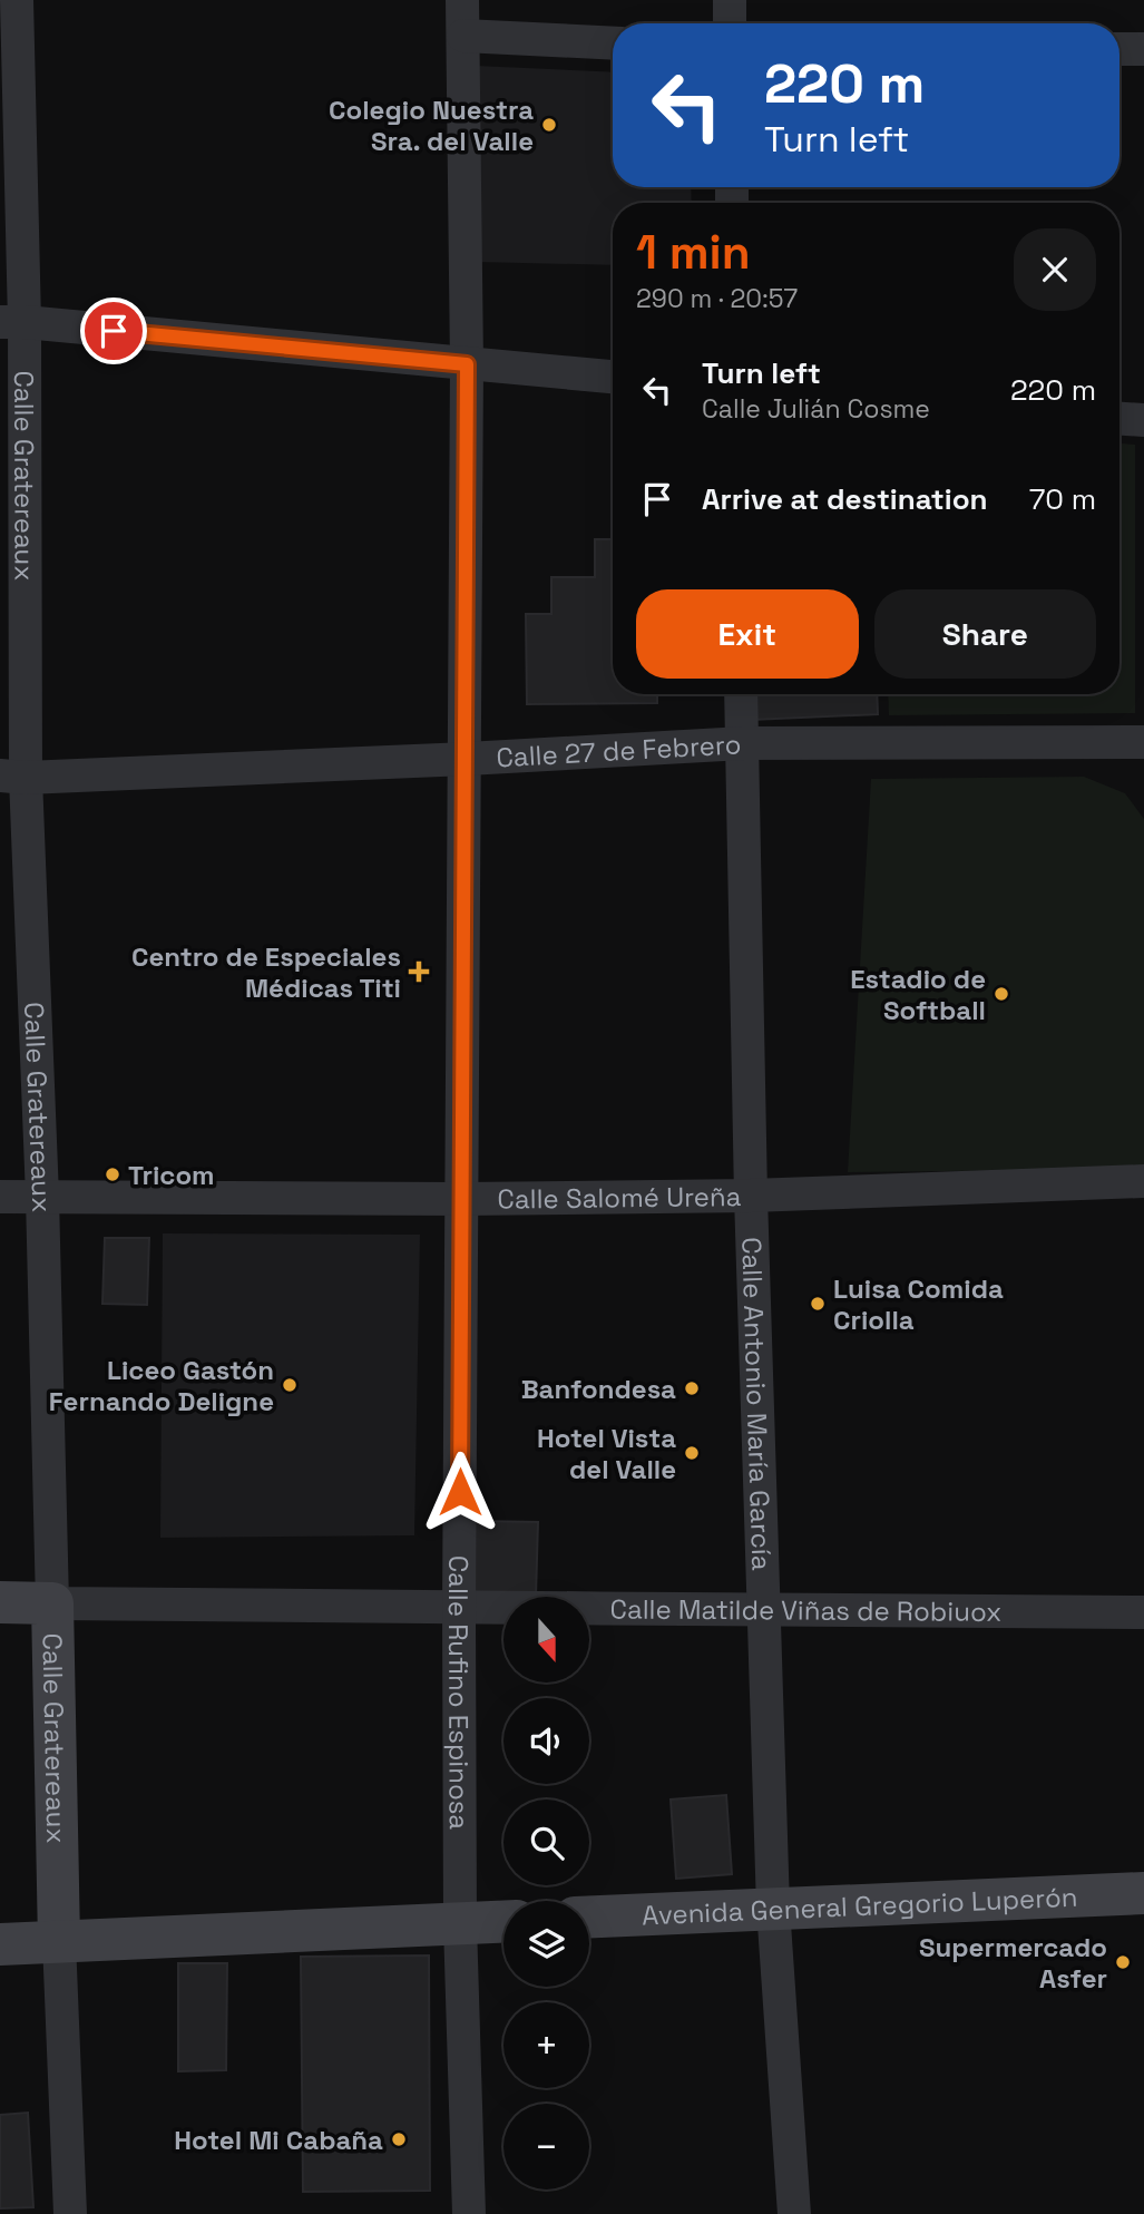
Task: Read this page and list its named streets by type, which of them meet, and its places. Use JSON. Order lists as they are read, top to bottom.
{
  "streets": {
    "main road": ["Calle Gratereaux", "Calle Matilde Viñas de Robiuox", "Avenida General Gregorio Luperón"],
    "street": [
      "Calle 27 de Febrero",
      "Calle Salomé Ureña",
      "Calle Antonio María García",
      "Calle Rufino Espinosa"
    ]
  },
  "crossings": [
    ["Calle Gratereaux", "Calle 27 de Febrero"],
    ["Calle Gratereaux", "Calle Salomé Ureña"],
    ["Calle Gratereaux", "Calle Matilde Viñas de Robiuox"],
    ["Calle 27 de Febrero", "Calle Antonio María García"],
    ["Calle 27 de Febrero", "Calle Rufino Espinosa"],
    ["Calle Salomé Ureña", "Calle Antonio María García"],
    ["Calle Salomé Ureña", "Calle Rufino Espinosa"],
    ["Calle Antonio María García", "Calle Matilde Viñas de Robiuox"],
    ["Calle Antonio María García", "Avenida General Gregorio Luperón"],
    ["Calle Matilde Viñas de Robiuox", "Calle Rufino Espinosa"]
  ],
  "places": {
    "other": [
      "Colegio Nuestra Sra. del Valle",
      "Estadio de Softball",
      "Tricom",
      "Luisa Comida Criolla",
      "Liceo Gastón Fernando Deligne",
      "Banfondesa",
      "Hotel Vista del Valle",
      "Supermercado Asfer",
      "Hotel Mi Cabaña"
    ],
    "health": ["Centro de Especiales Médicas Titi"]
  },
  "north": "bottom",
  "page": {
    "turn": ["220 m", "Turn left"],
    "heading": ["1 min", "290 m · 20:57"],
    "list": [
      {
        "name": "Turn left",
        "note": "Calle Julián Cosme",
        "value": "220 m"
      },
      {
        "name": "Arrive at destination",
        "value": "70 m"
      }
    ],
    "buttons": ["Exit", "Share"],
    "map_buttons": ["+", "−"]
  }
}
